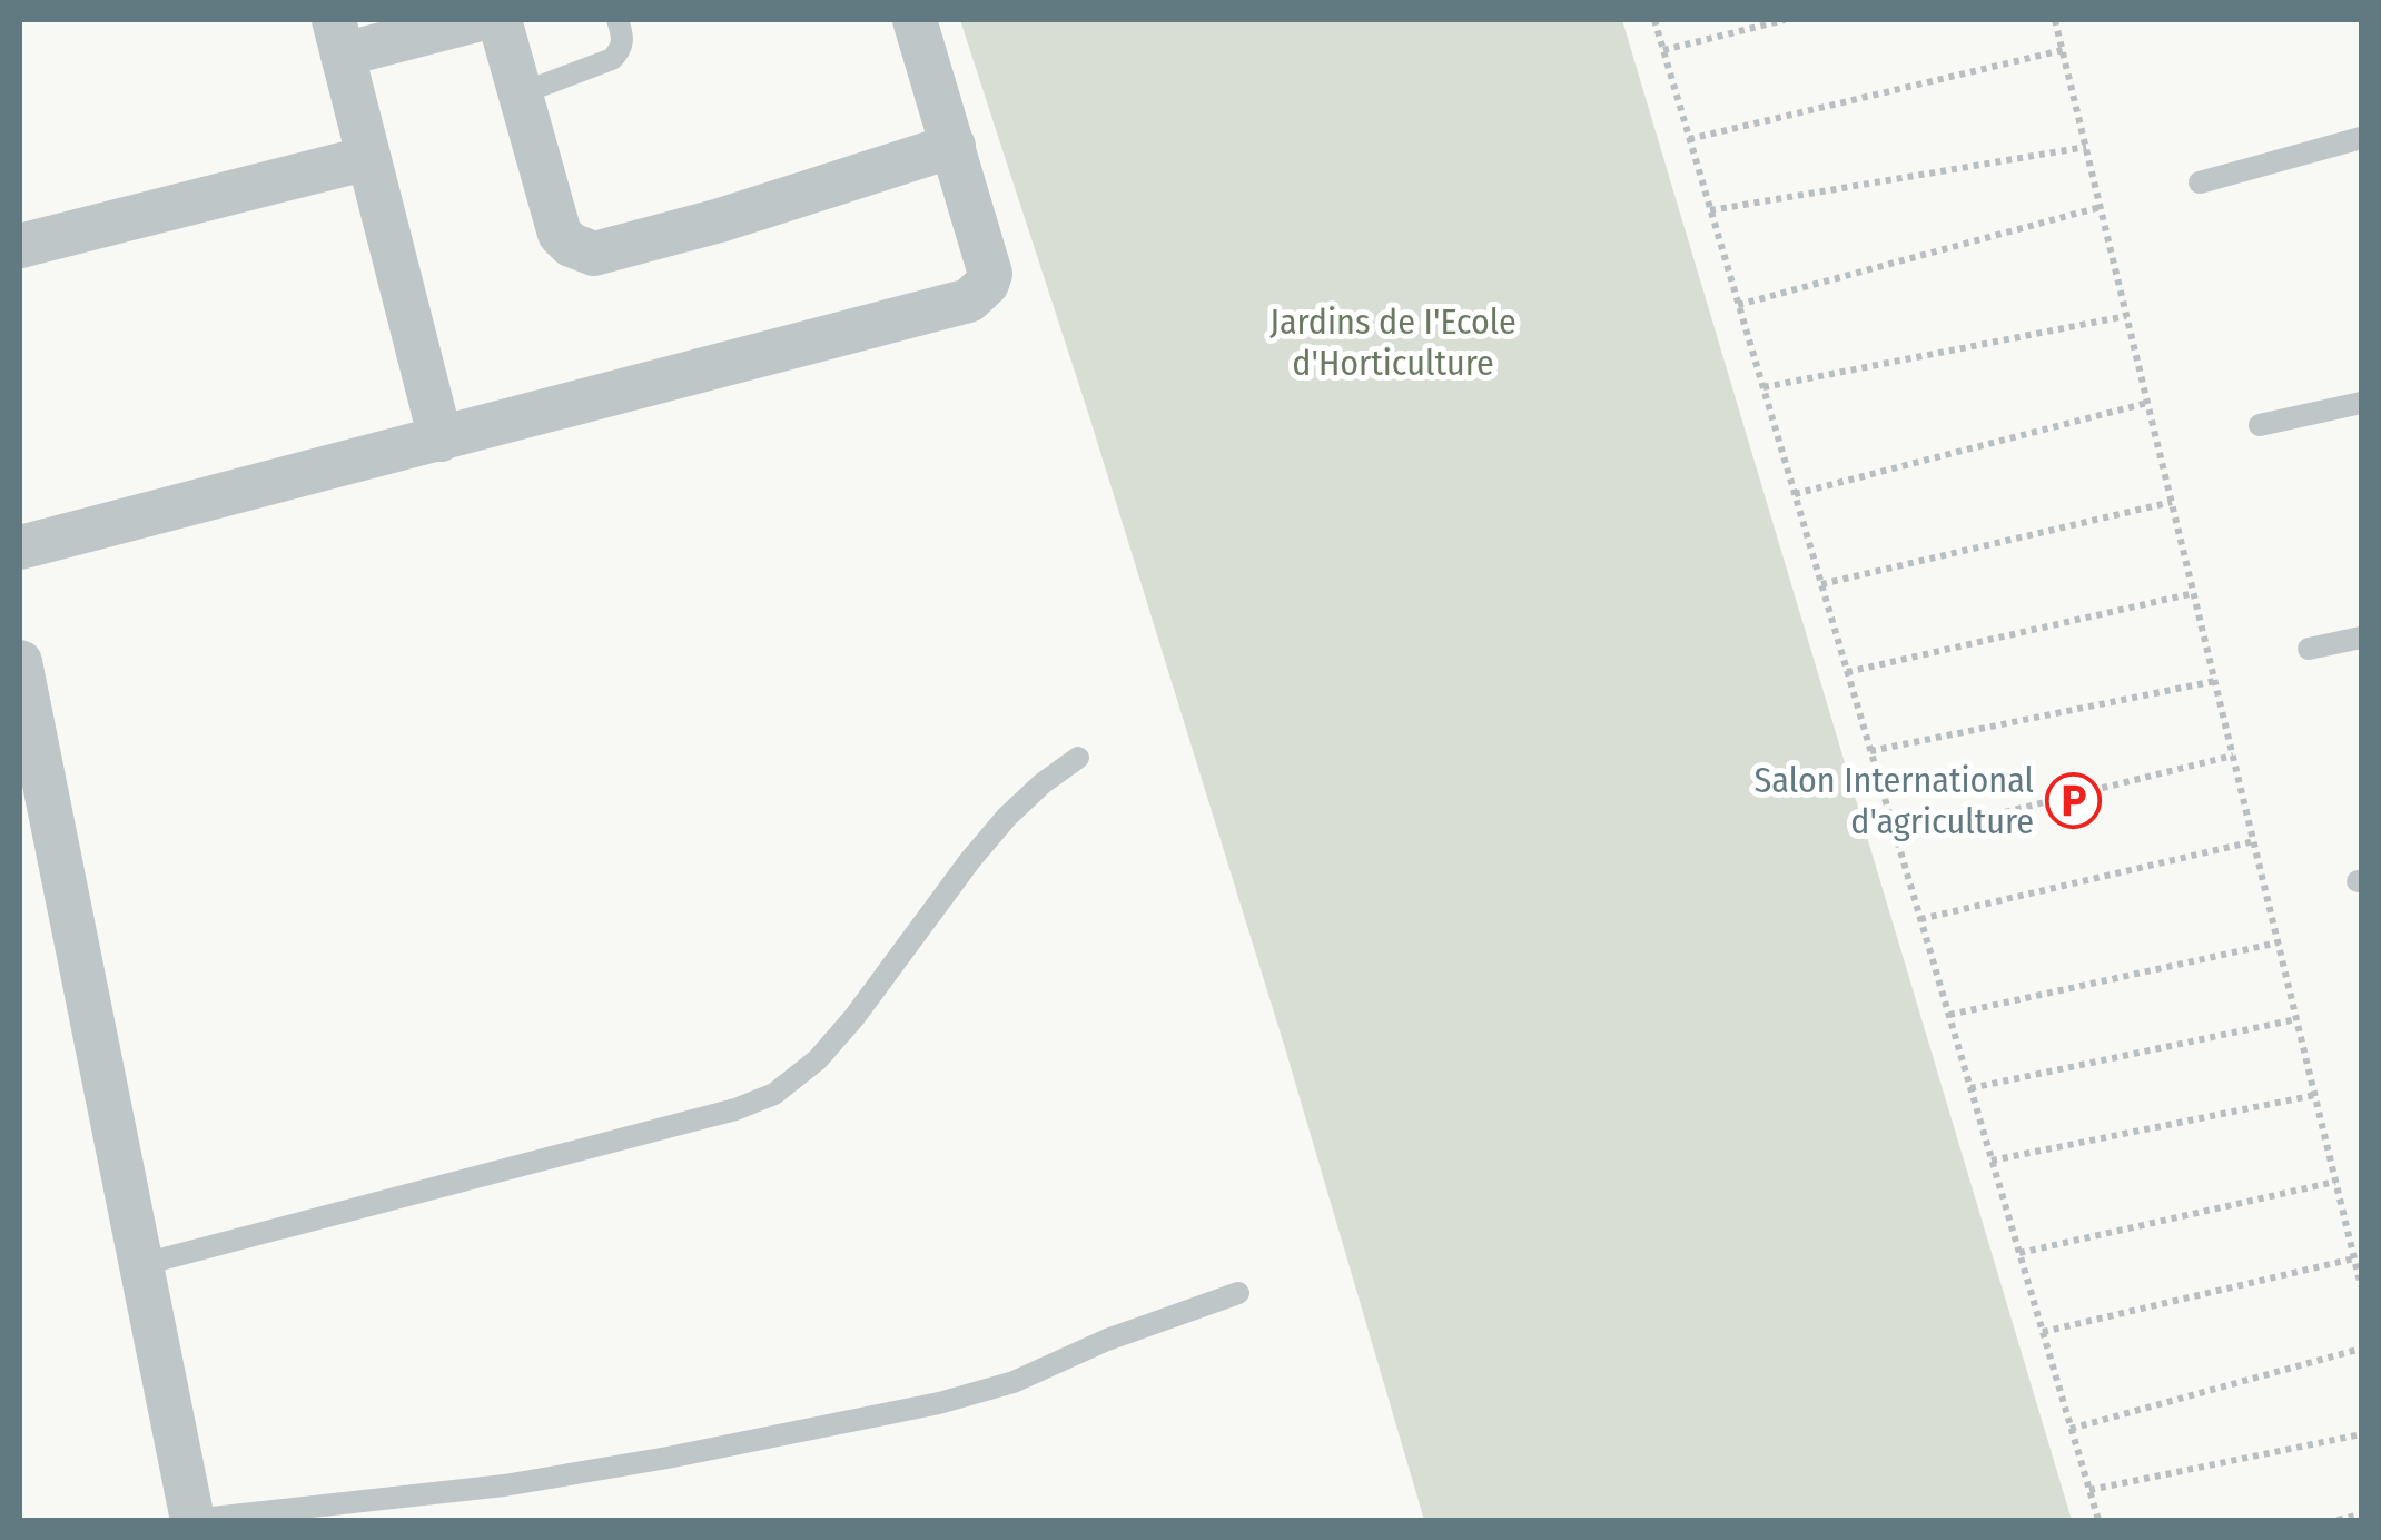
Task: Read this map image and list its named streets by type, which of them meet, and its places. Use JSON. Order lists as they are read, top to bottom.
{
  "parks": ["Jardins de I'Ecole d'Horticulture"],
  "places": {
    "parking": ["Salon International d'agriculture"]
  }
}
